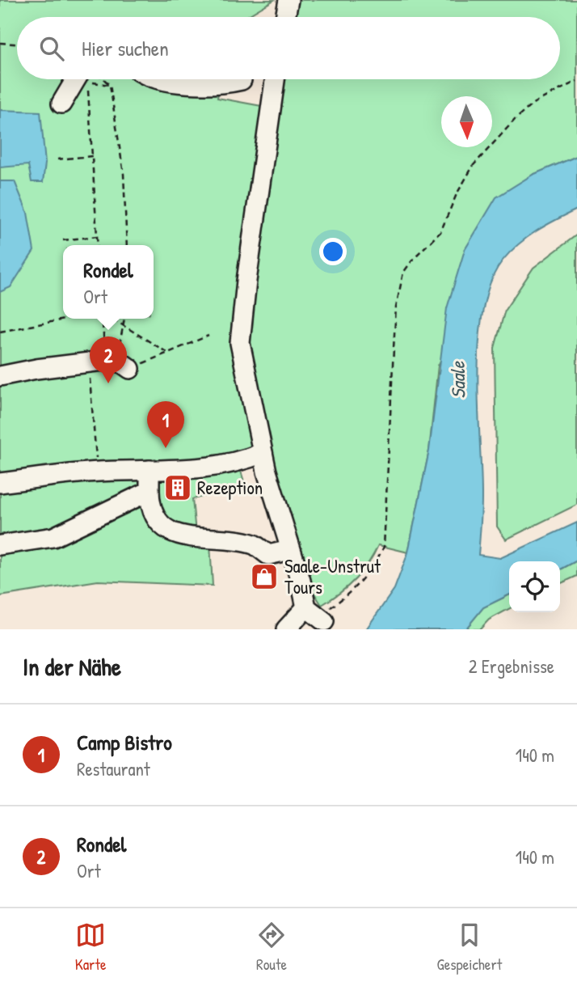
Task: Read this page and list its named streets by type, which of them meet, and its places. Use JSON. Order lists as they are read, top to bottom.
{
  "water": ["Saale"],
  "places": {
    "building": ["Rezeption"],
    "shop": ["Saale-Unstrut Tours"]
  },
  "north": "bottom",
  "page": {
    "search": "Hier suchen",
    "popup": ["Rondel", "Ort"],
    "pins": ["2", "1"],
    "heading": ["In der Nähe", "2 Ergebnisse"],
    "list": [
      {
        "mark": "1",
        "name": "Camp Bistro",
        "note": "Restaurant",
        "value": "140 m"
      },
      {
        "mark": "2",
        "name": "Rondel",
        "note": "Ort",
        "value": "140 m"
      }
    ],
    "nav": ["Karte", "Route", "Gespeichert"]
  }
}
